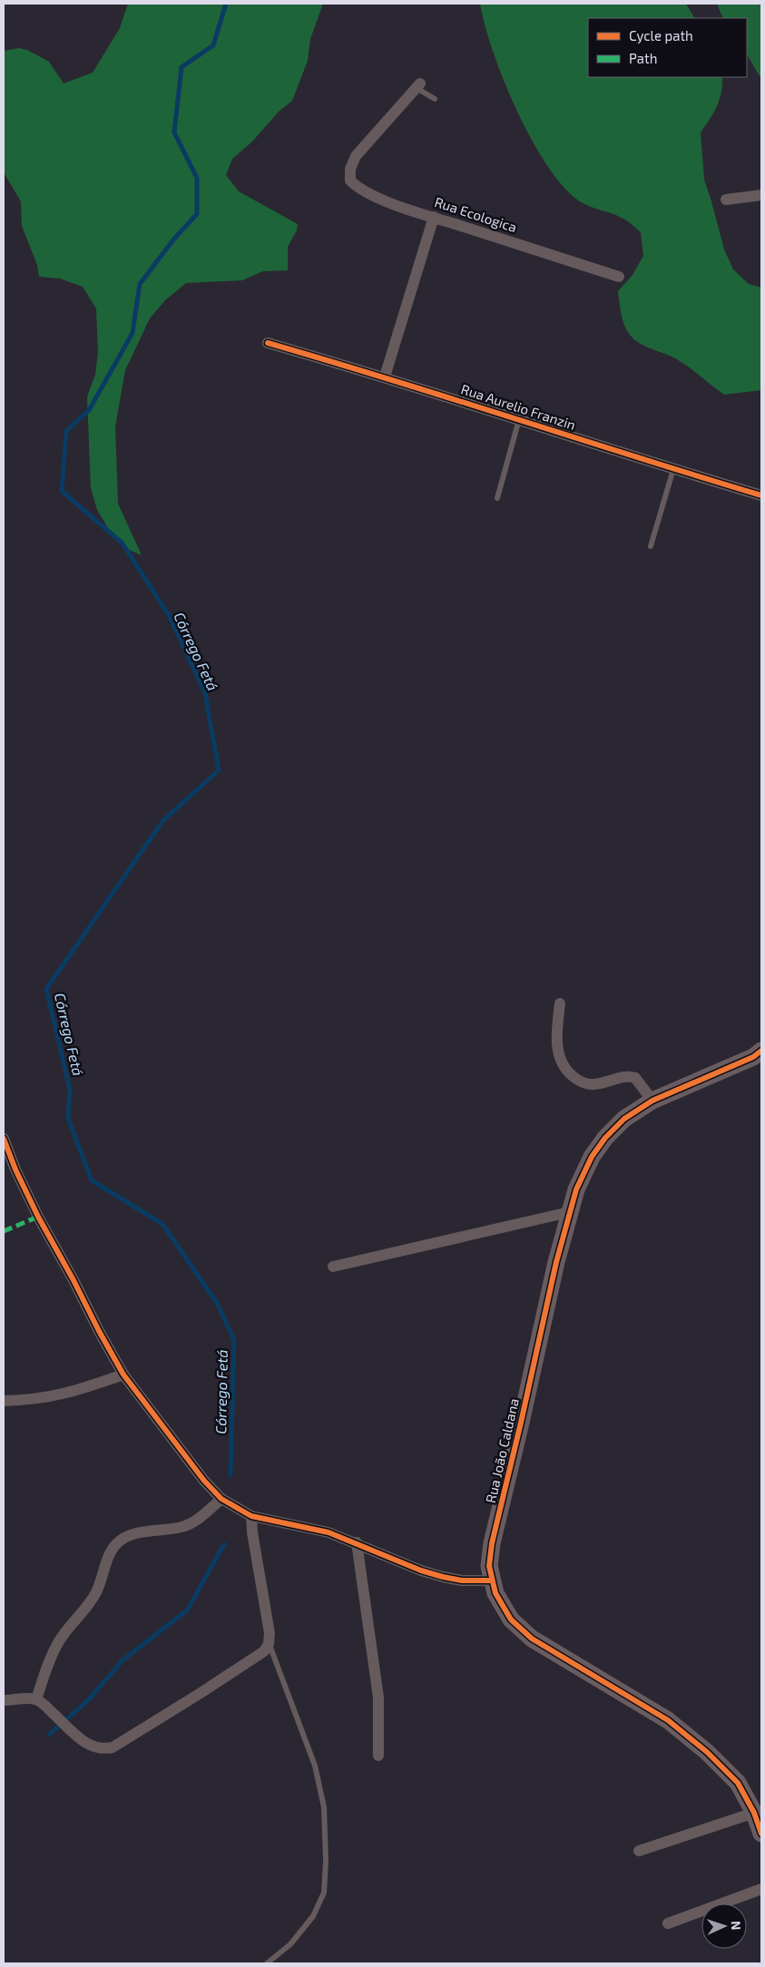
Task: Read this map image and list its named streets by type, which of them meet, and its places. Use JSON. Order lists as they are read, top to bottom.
{
  "streets": {
    "street": ["Rua Ecologica", "Rua Aurelio Franzin", "Rua João Caldana"]
  },
  "water": ["Córrego Fetá"],
  "legend": ["Cycle path", "Path"],
  "north": "right"
}
